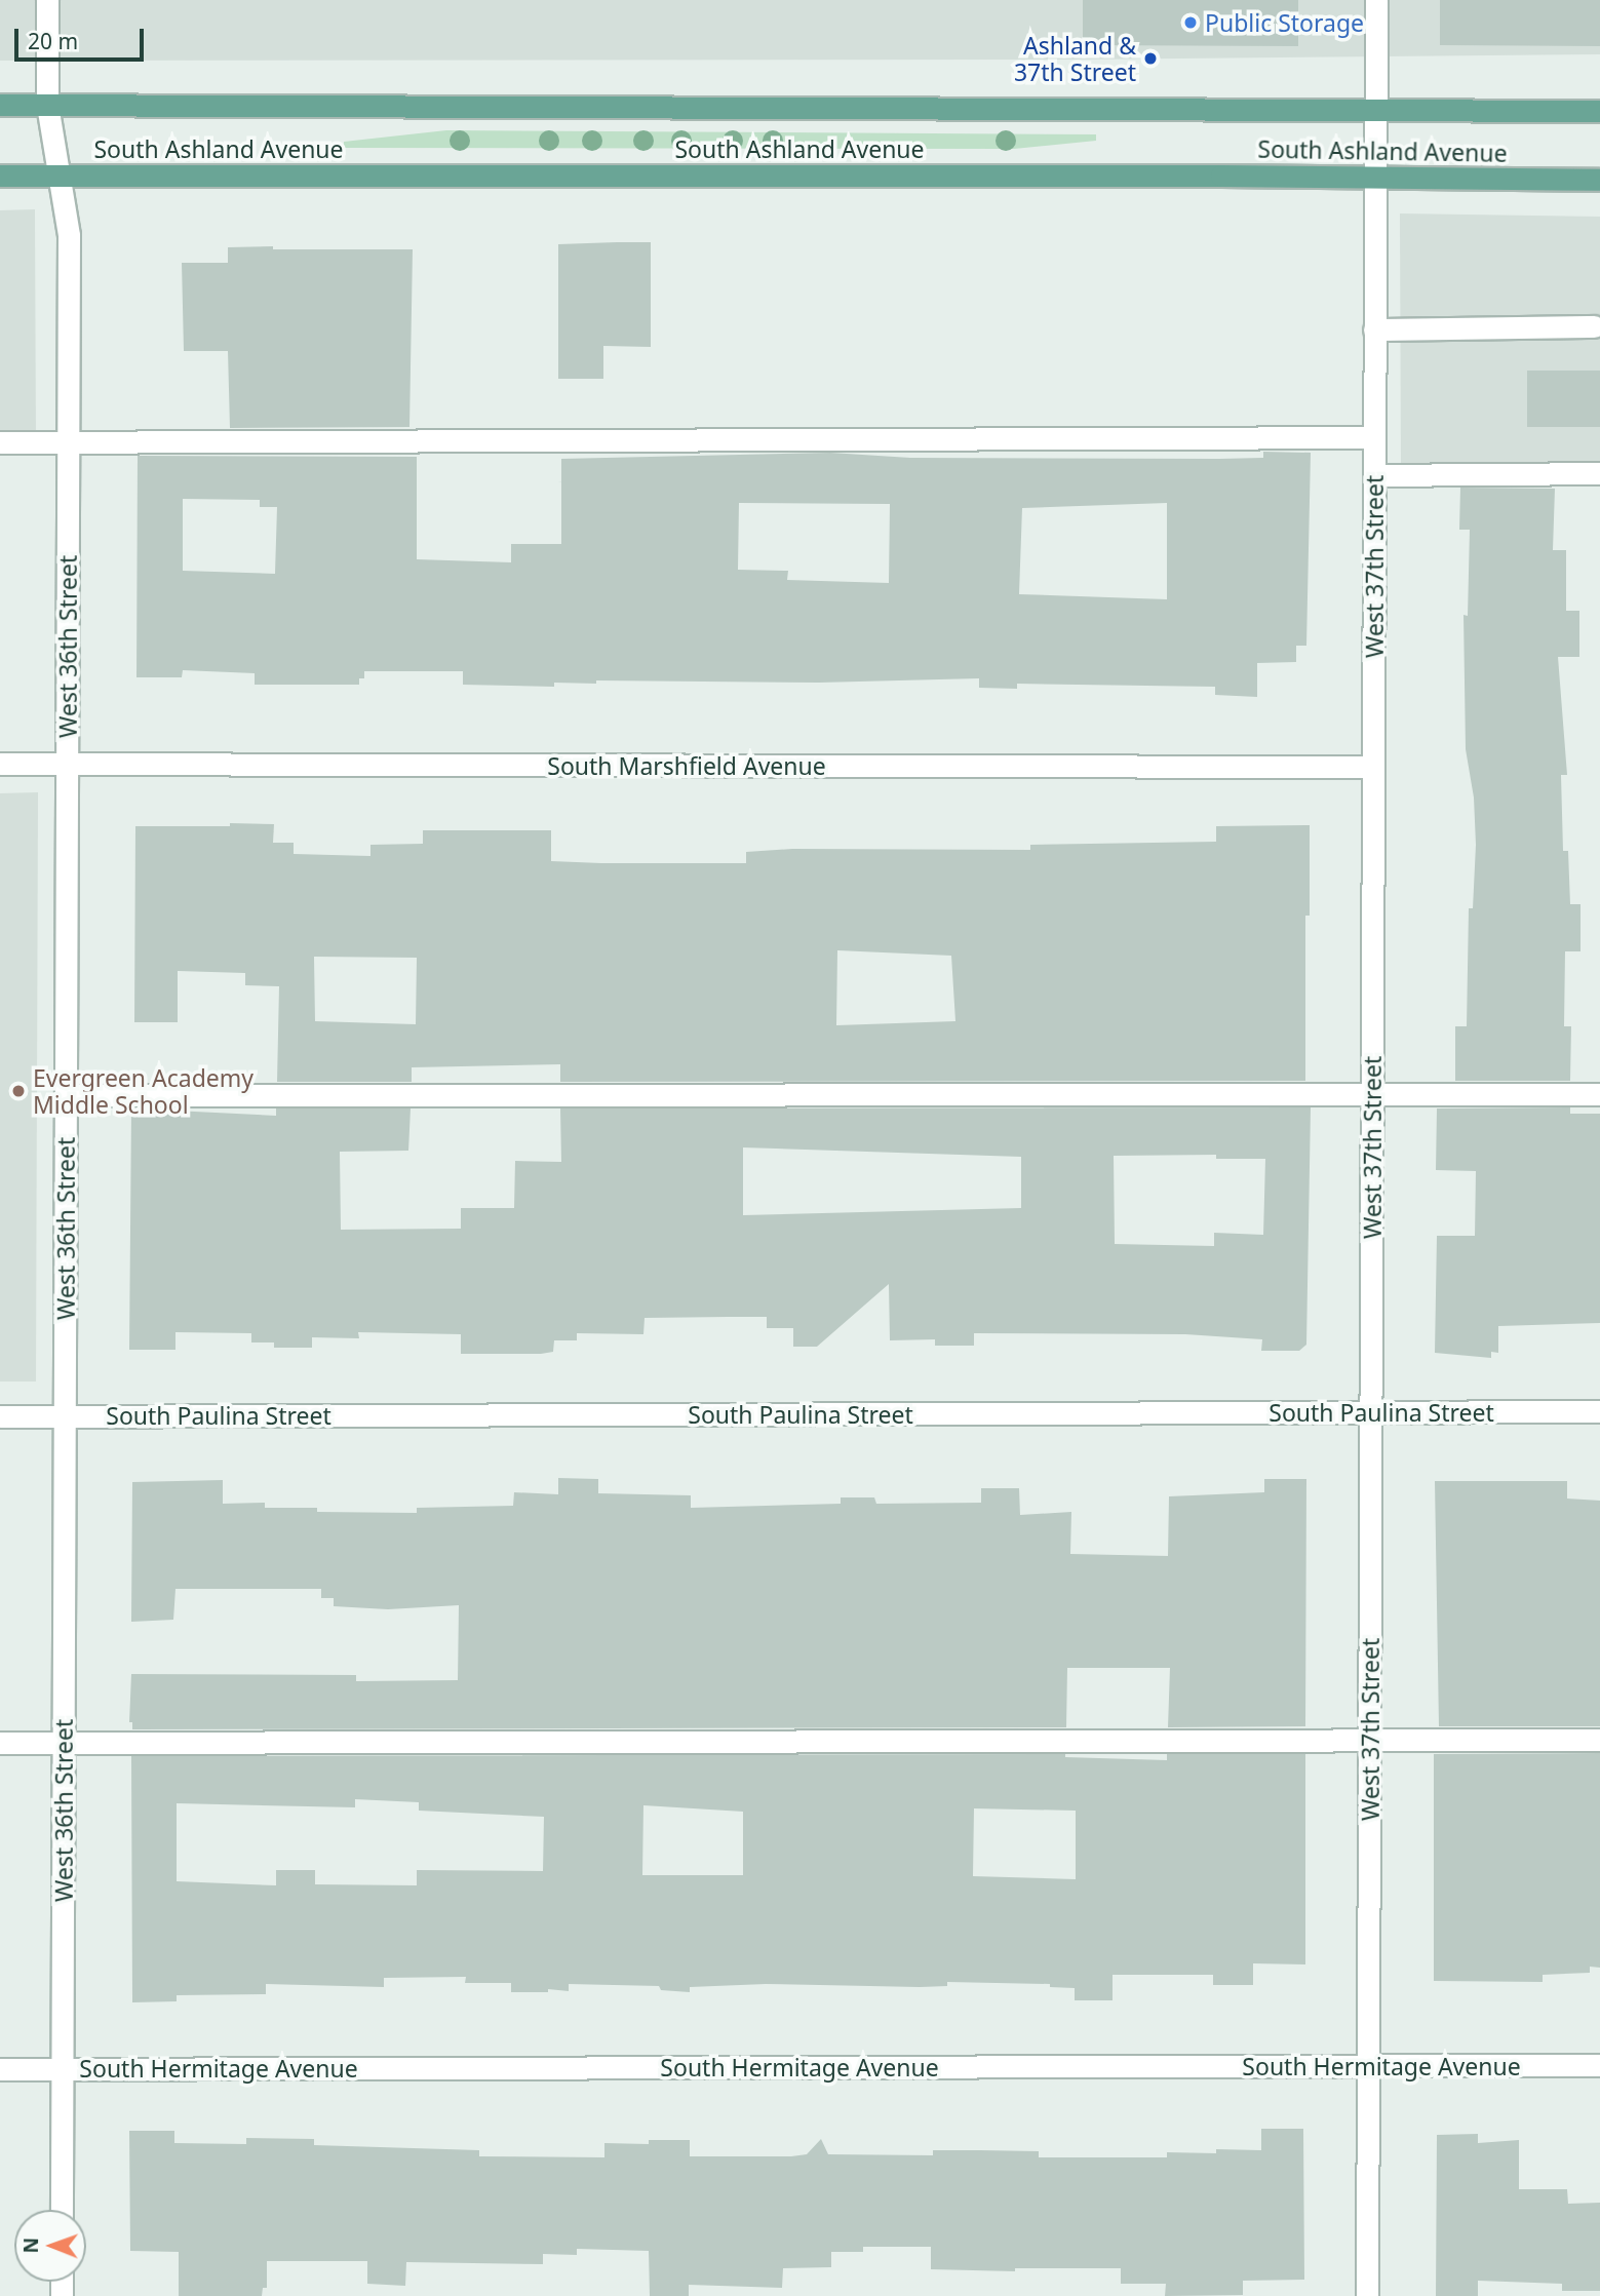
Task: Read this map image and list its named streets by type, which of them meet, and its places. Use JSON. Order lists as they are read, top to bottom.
{
  "streets": {
    "main road": ["South Ashland Avenue"],
    "street": [
      "West 37th Street",
      "West 36th Street",
      "South Marshfield Avenue",
      "South Paulina Street",
      "South Hermitage Avenue"
    ]
  },
  "crossings": [
    ["South Ashland Avenue", "West 37th Street"],
    ["South Ashland Avenue", "West 36th Street"],
    ["West 37th Street", "South Marshfield Avenue"],
    ["West 37th Street", "South Paulina Street"],
    ["West 37th Street", "South Hermitage Avenue"],
    ["West 36th Street", "South Marshfield Avenue"],
    ["West 36th Street", "South Paulina Street"],
    ["West 36th Street", "South Hermitage Avenue"]
  ],
  "places": ["Public Storage", "Ashland & 37th Street", "Evergreen Academy Middle School"],
  "scale_bar": "20 m",
  "north": "left"
}
